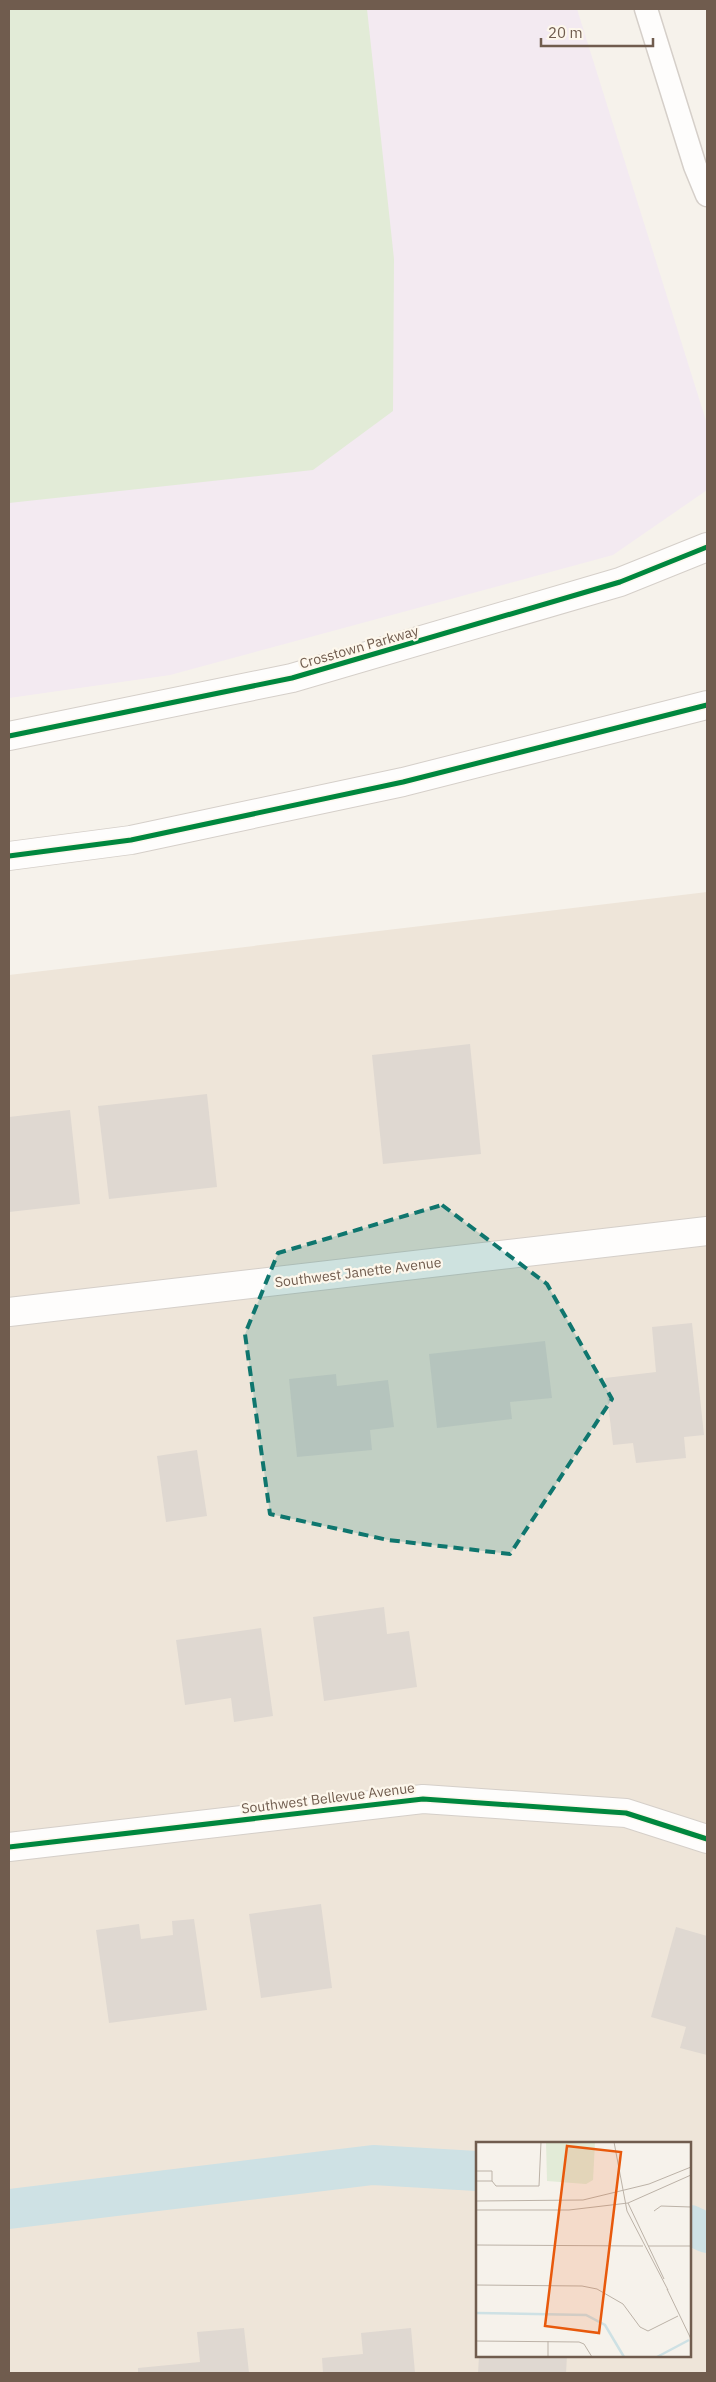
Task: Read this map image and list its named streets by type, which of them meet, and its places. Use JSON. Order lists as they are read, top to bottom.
{
  "streets": {
    "main road": ["Crosstown Parkway", "Southwest Janette Avenue", "Southwest Bellevue Avenue"]
  },
  "scale_bar": "20 m"
}
